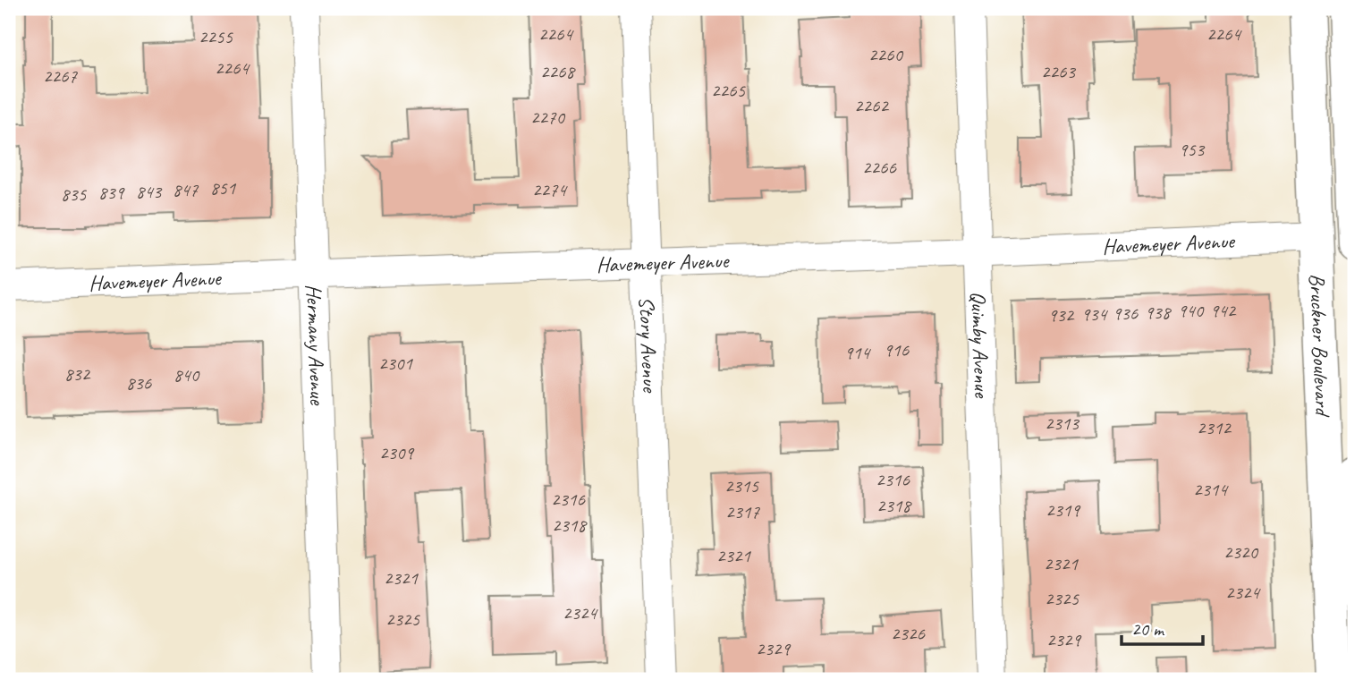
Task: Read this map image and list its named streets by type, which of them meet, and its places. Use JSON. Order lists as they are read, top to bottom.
{
  "streets": {
    "main road": ["Bruckner Boulevard"],
    "street": [
      "Havemeyer Avenue",
      "Story Avenue",
      "Quimby Avenue",
      "Hermany Avenue"
    ]
  },
  "crossings": [
    ["Havemeyer Avenue", "Story Avenue"],
    ["Havemeyer Avenue", "Quimby Avenue"],
    ["Havemeyer Avenue", "Hermany Avenue"],
    ["Havemeyer Avenue", "Bruckner Boulevard"]
  ],
  "house_numbers": [
    "2264",
    "2264",
    "2255",
    "2260",
    "2264",
    "2268",
    "2263",
    "2267",
    "2265",
    "2262",
    "2270",
    "953",
    "2266",
    "851",
    "847",
    "2274",
    "843",
    "839",
    "835",
    "940",
    "942",
    "938",
    "936",
    "934",
    "932",
    "916",
    "914",
    "2301",
    "832",
    "840",
    "836",
    "2313",
    "2312",
    "2309",
    "2316",
    "2315",
    "2314",
    "2316",
    "2318",
    "2319",
    "2317",
    "2318",
    "2320",
    "2321",
    "2321",
    "2321",
    "2324",
    "2325",
    "2324",
    "2325",
    "2326",
    "2329",
    "2329"
  ],
  "scale_bar": "20 m"
}
